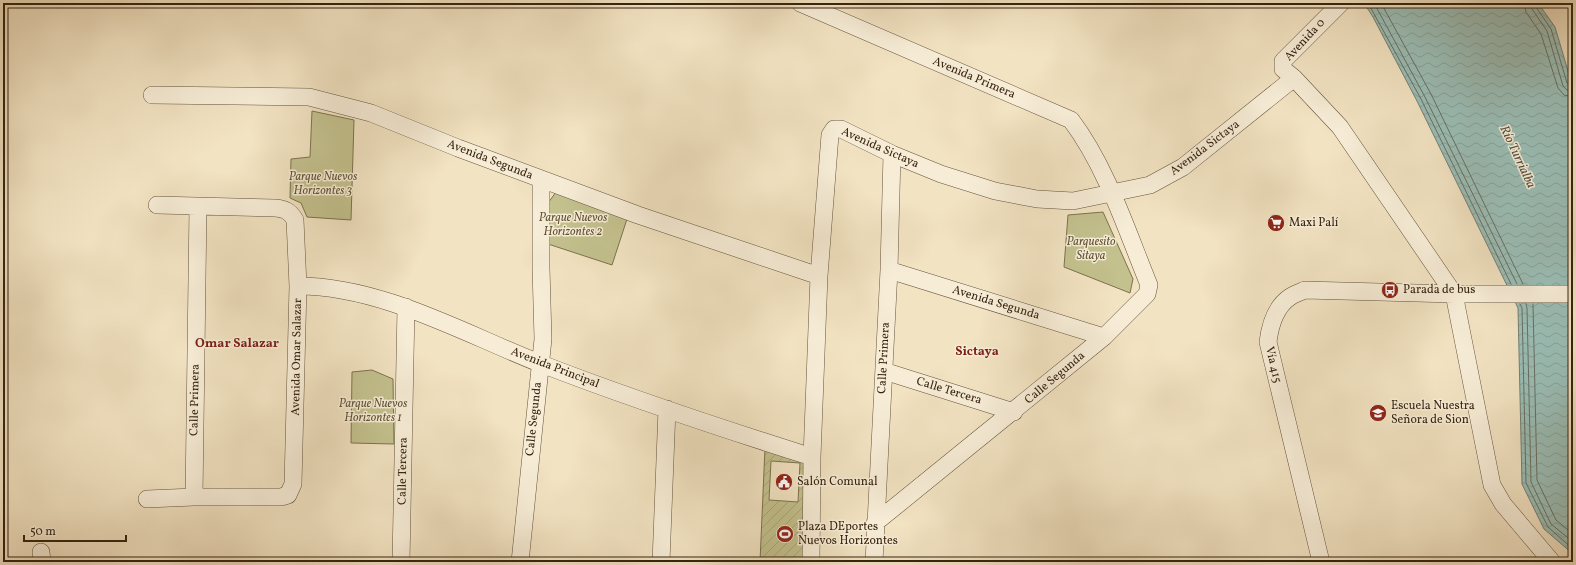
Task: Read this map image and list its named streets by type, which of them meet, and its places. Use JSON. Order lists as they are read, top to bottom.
{
  "streets": {
    "street": [
      "Avenida 0",
      "Avenida Primera",
      "Avenida Sictaya",
      "Avenida Segunda",
      "Avenida Omar Salazar",
      "Calle Primera",
      "Vía 415",
      "Avenida Principal",
      "Calle Segunda",
      "Calle Tercera"
    ]
  },
  "crossings": [
    ["Avenida 0", "Avenida Sictaya"],
    ["Avenida Primera", "Avenida Sictaya"],
    ["Avenida Primera", "Calle Segunda"],
    ["Avenida Sictaya", "Avenida Segunda"],
    ["Avenida Sictaya", "Calle Primera"],
    ["Avenida Sictaya", "Avenida Principal"],
    ["Avenida Sictaya", "Calle Segunda"],
    ["Avenida Segunda", "Calle Primera"],
    ["Avenida Segunda", "Calle Segunda"],
    ["Avenida Omar Salazar", "Calle Primera"],
    ["Avenida Omar Salazar", "Avenida Principal"],
    ["Calle Primera", "Calle Segunda"],
    ["Calle Primera", "Calle Tercera"],
    ["Avenida Principal", "Calle Segunda"],
    ["Avenida Principal", "Calle Tercera"],
    ["Calle Segunda", "Calle Tercera"]
  ],
  "districts": ["Omar Salazar", "Sictaya"],
  "water": ["Río Turrialba"],
  "parks": [
    "Parque Nuevos Horizontes 3",
    "Parque Nuevos Horizontes 2",
    "Parquesito Sitaya",
    "Parque Nuevos Horizontes 1"
  ],
  "places": {
    "supermarket": ["Maxi Palí"],
    "bus stop": ["Parada de bus"],
    "school or university": ["Escuela Nuestra Señora de Sion"],
    "public building": ["Salón Comunal"],
    "sports": ["Plaza DEportes Nuevos Horizontes"]
  },
  "scale_bar": "50 m"
}
